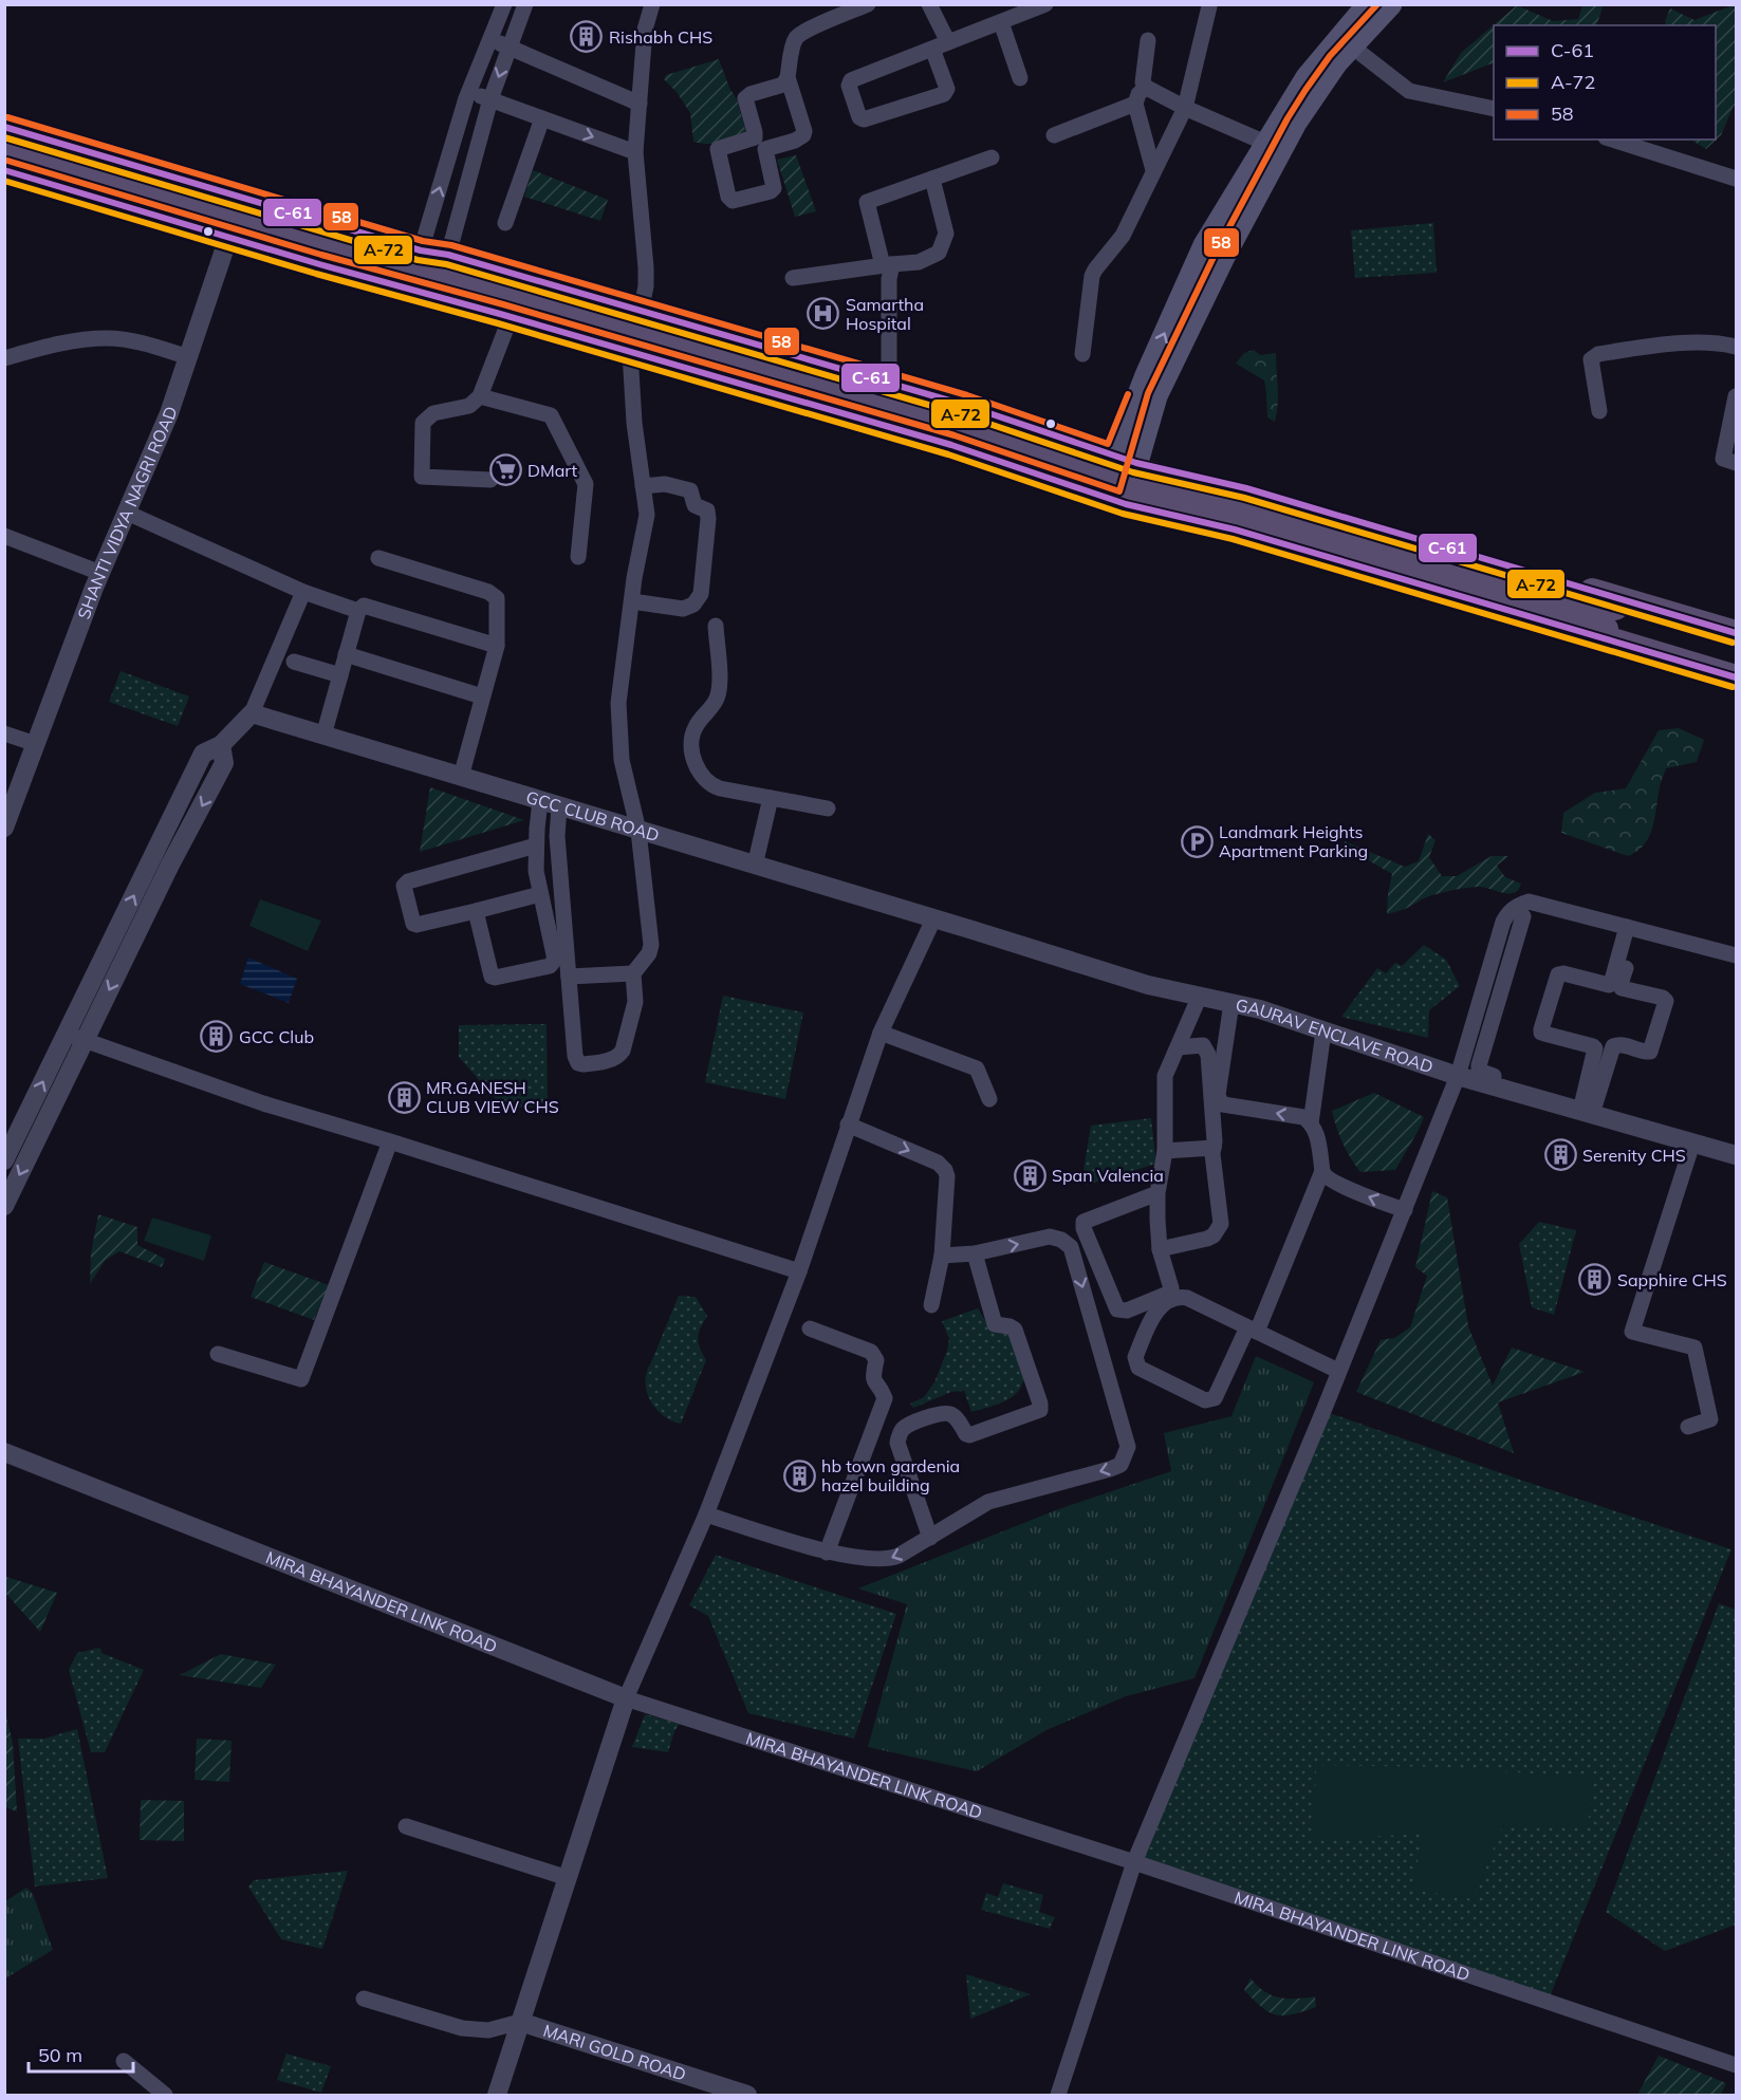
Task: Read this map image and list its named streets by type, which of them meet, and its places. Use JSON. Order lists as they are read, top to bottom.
{
  "streets": {
    "street": [
      "SHANTI VIDYA NAGRI ROAD",
      "GCC CLUB ROAD",
      "GAURAV ENCLAVE ROAD",
      "MIRA BHAYANDER LINK ROAD",
      "MARI GOLD ROAD"
    ]
  },
  "crossings": [
    ["GCC CLUB ROAD", "GAURAV ENCLAVE ROAD"]
  ],
  "places": {
    "building": [
      "Rishabh CHS",
      "GCC Club",
      "MR.GANESH CLUB VIEW CHS",
      "Serenity CHS",
      "Span Valencia",
      "Sapphire CHS",
      "hb town gardenia hazel building"
    ],
    "hospital": ["Samartha Hospital"],
    "supermarket": ["DMart"],
    "parking": ["Landmark Heights Apartment Parking"]
  },
  "lines": ["transit line 58", "transit line C-61", "transit line A-72"],
  "legend": ["C-61", "A-72", "58"],
  "scale_bar": "50 m"
}
